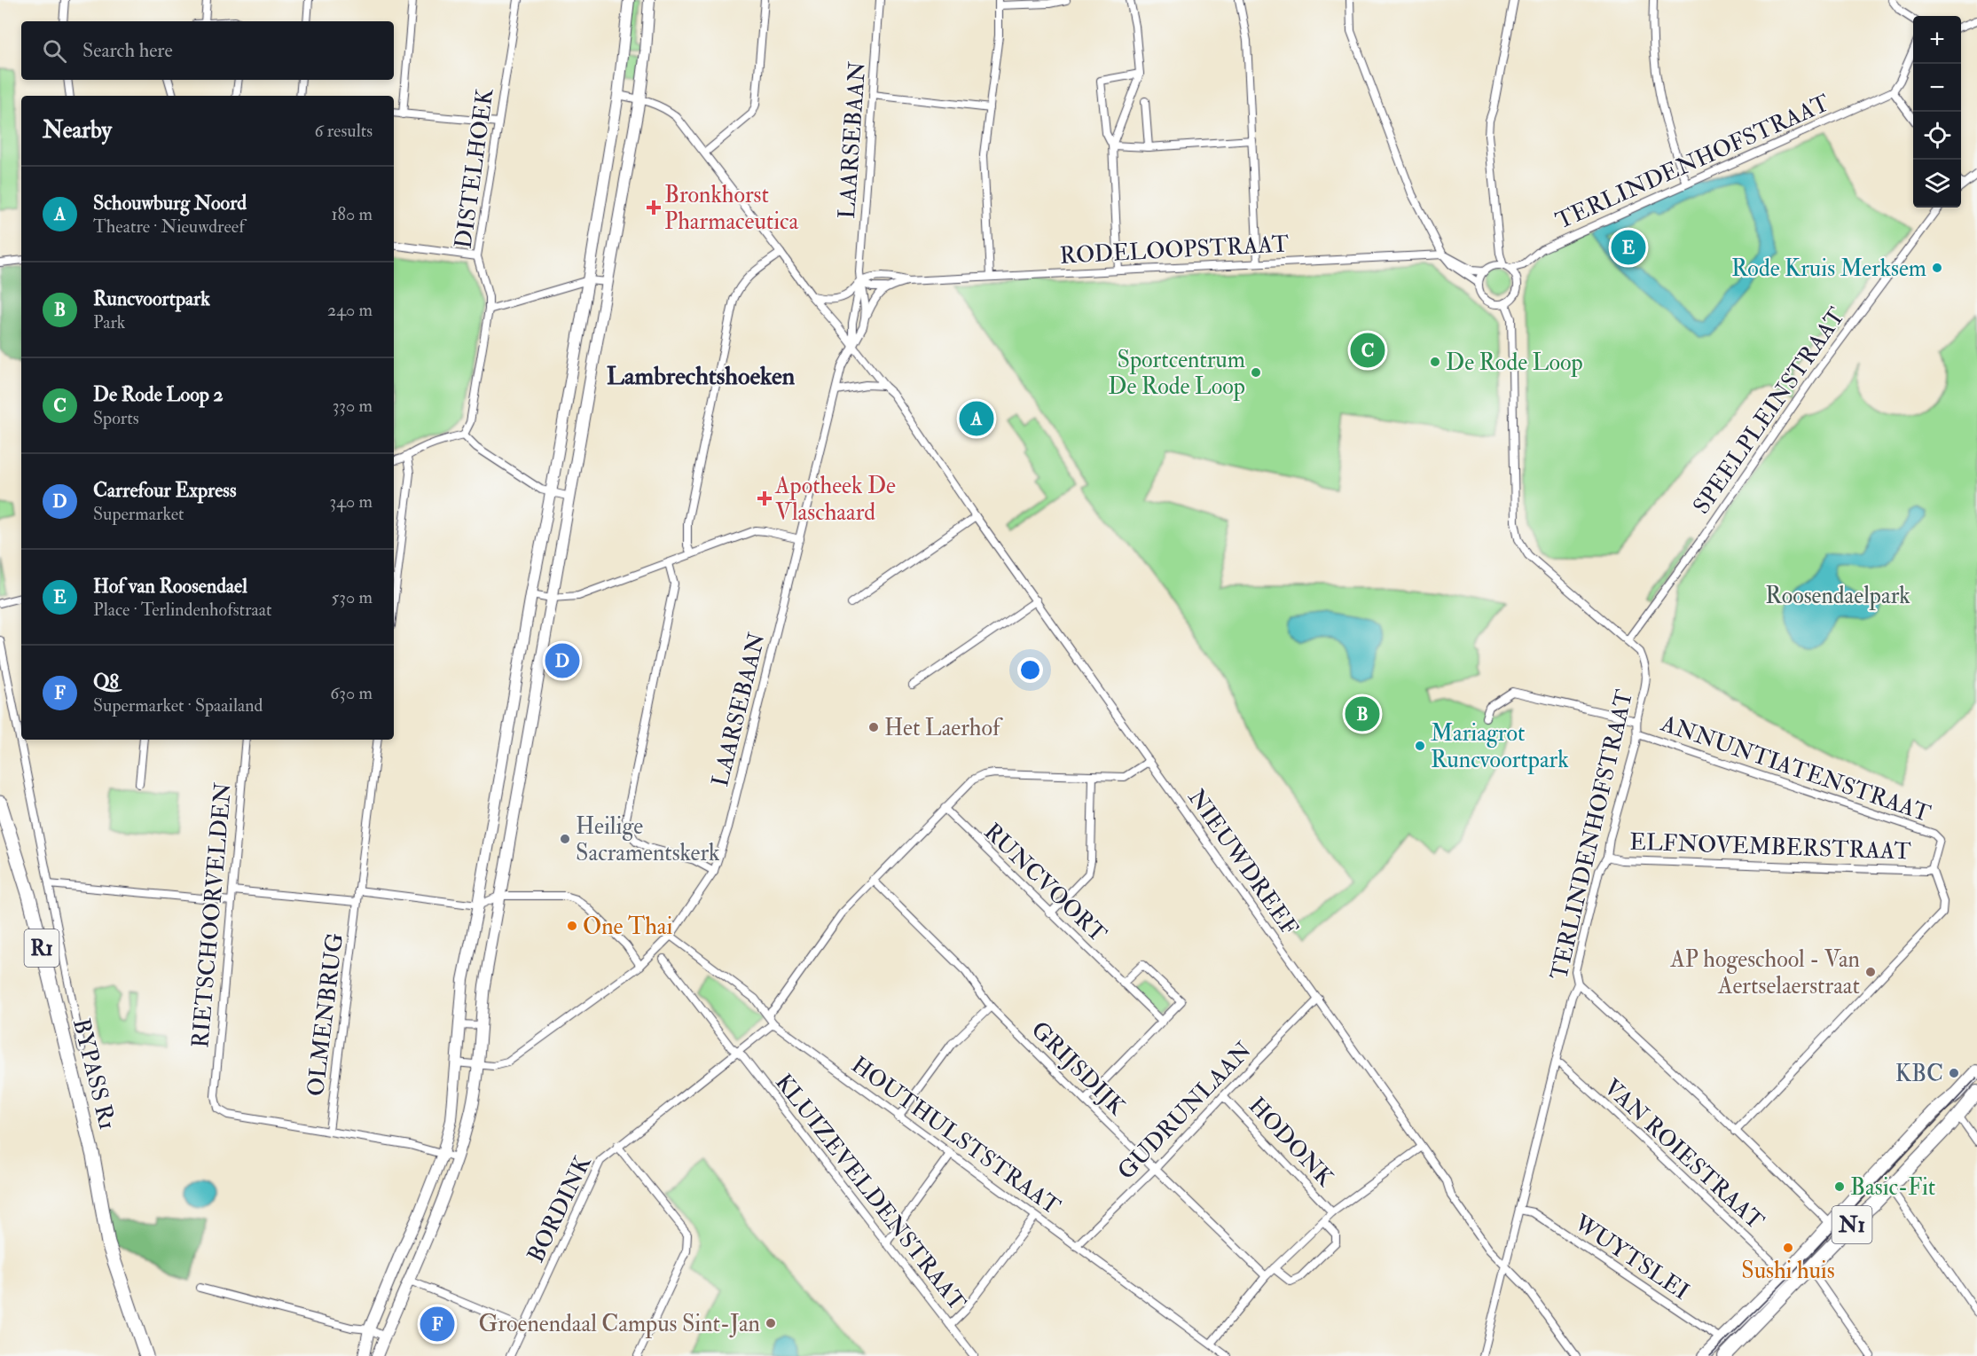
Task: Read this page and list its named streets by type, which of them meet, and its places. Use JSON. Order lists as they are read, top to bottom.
{
  "streets": {
    "highway": ["R1", "BYPASS R1"],
    "main road": ["N1"],
    "street": [
      "LAARSEBAAN",
      "TERLINDENHOFSTRAAT",
      "DISTELHOEK",
      "RODELOOPSTRAAT",
      "SPEELPLEINSTRAAT",
      "ANNUNTIATENSTRAAT",
      "ELFNOVEMBERSTRAAT",
      "NIEUWDREEF",
      "RUNCVOORT",
      "RIETSCHOORVELDEN",
      "OLMENBRUG",
      "GRIJSDIJK",
      "GUDRUNLAAN",
      "HOUTHULSTSTRAAT",
      "HODONK",
      "VAN ROIESTRAAT",
      "KLUIZEVELDENSTRAAT",
      "BORDINK",
      "WUYTSLEI"
    ]
  },
  "crossings": [
    ["LAARSEBAAN", "RODELOOPSTRAAT"],
    ["LAARSEBAAN", "NIEUWDREEF"],
    ["LAARSEBAAN", "HOUTHULSTSTRAAT"],
    ["TERLINDENHOFSTRAAT", "SPEELPLEINSTRAAT"],
    ["TERLINDENHOFSTRAAT", "ANNUNTIATENSTRAAT"],
    ["TERLINDENHOFSTRAAT", "ELFNOVEMBERSTRAAT"],
    ["TERLINDENHOFSTRAAT", "NIEUWDREEF"],
    ["TERLINDENHOFSTRAAT", "VAN ROIESTRAAT"],
    ["TERLINDENHOFSTRAAT", "WUYTSLEI"],
    ["ANNUNTIATENSTRAAT", "ELFNOVEMBERSTRAAT"],
    ["NIEUWDREEF", "GUDRUNLAAN"],
    ["RIETSCHOORVELDEN", "OLMENBRUG"],
    ["GRIJSDIJK", "GUDRUNLAAN"],
    ["GUDRUNLAAN", "HOUTHULSTSTRAAT"],
    ["GUDRUNLAAN", "HODONK"],
    ["HOUTHULSTSTRAAT", "BORDINK"],
    ["VAN ROIESTRAAT", "N1"],
    ["KLUIZEVELDENSTRAAT", "BORDINK"],
    ["N1", "WUYTSLEI"]
  ],
  "districts": ["Lambrechtshoeken"],
  "parks": ["Roosendaelpark"],
  "places": {
    "health": ["Bronkhorst Pharmaceutica", "Apotheek De Vlaschaard"],
    "other": [
      "Rode Kruis Merksem",
      "De Rode Loop",
      "Sportcentrum De Rode Loop",
      "Het Laerhof",
      "Mariagrot Runcvoortpark",
      "Heilige Sacramentskerk",
      "One Thai",
      "AP hogeschool - Van Aertselaerstraat",
      "KBC",
      "Basic-Fit",
      "Sushi huis",
      "Groenendaal Campus Sint-Jan"
    ]
  },
  "page": {
    "map_buttons": ["+", "−"],
    "search": "Search here",
    "heading": ["Nearby", "6 results"],
    "list": [
      {
        "mark": "A",
        "name": "Schouwburg Noord",
        "note": "Theatre · Nieuwdreef",
        "value": "180 m"
      },
      {
        "mark": "B",
        "name": "Runcvoortpark",
        "note": "Park",
        "value": "240 m"
      },
      {
        "mark": "C",
        "name": "De Rode Loop 2",
        "note": "Sports",
        "value": "330 m"
      },
      {
        "mark": "D",
        "name": "Carrefour Express",
        "note": "Supermarket",
        "value": "340 m"
      },
      {
        "mark": "E",
        "name": "Hof van Roosendael",
        "note": "Place · Terlindenhofstraat",
        "value": "530 m"
      },
      {
        "mark": "F",
        "name": "Q8",
        "note": "Supermarket · Spaailand",
        "value": "630 m"
      }
    ],
    "pins": [
      "E",
      "C",
      "A",
      "D",
      "B",
      "F"
    ]
  }
}
